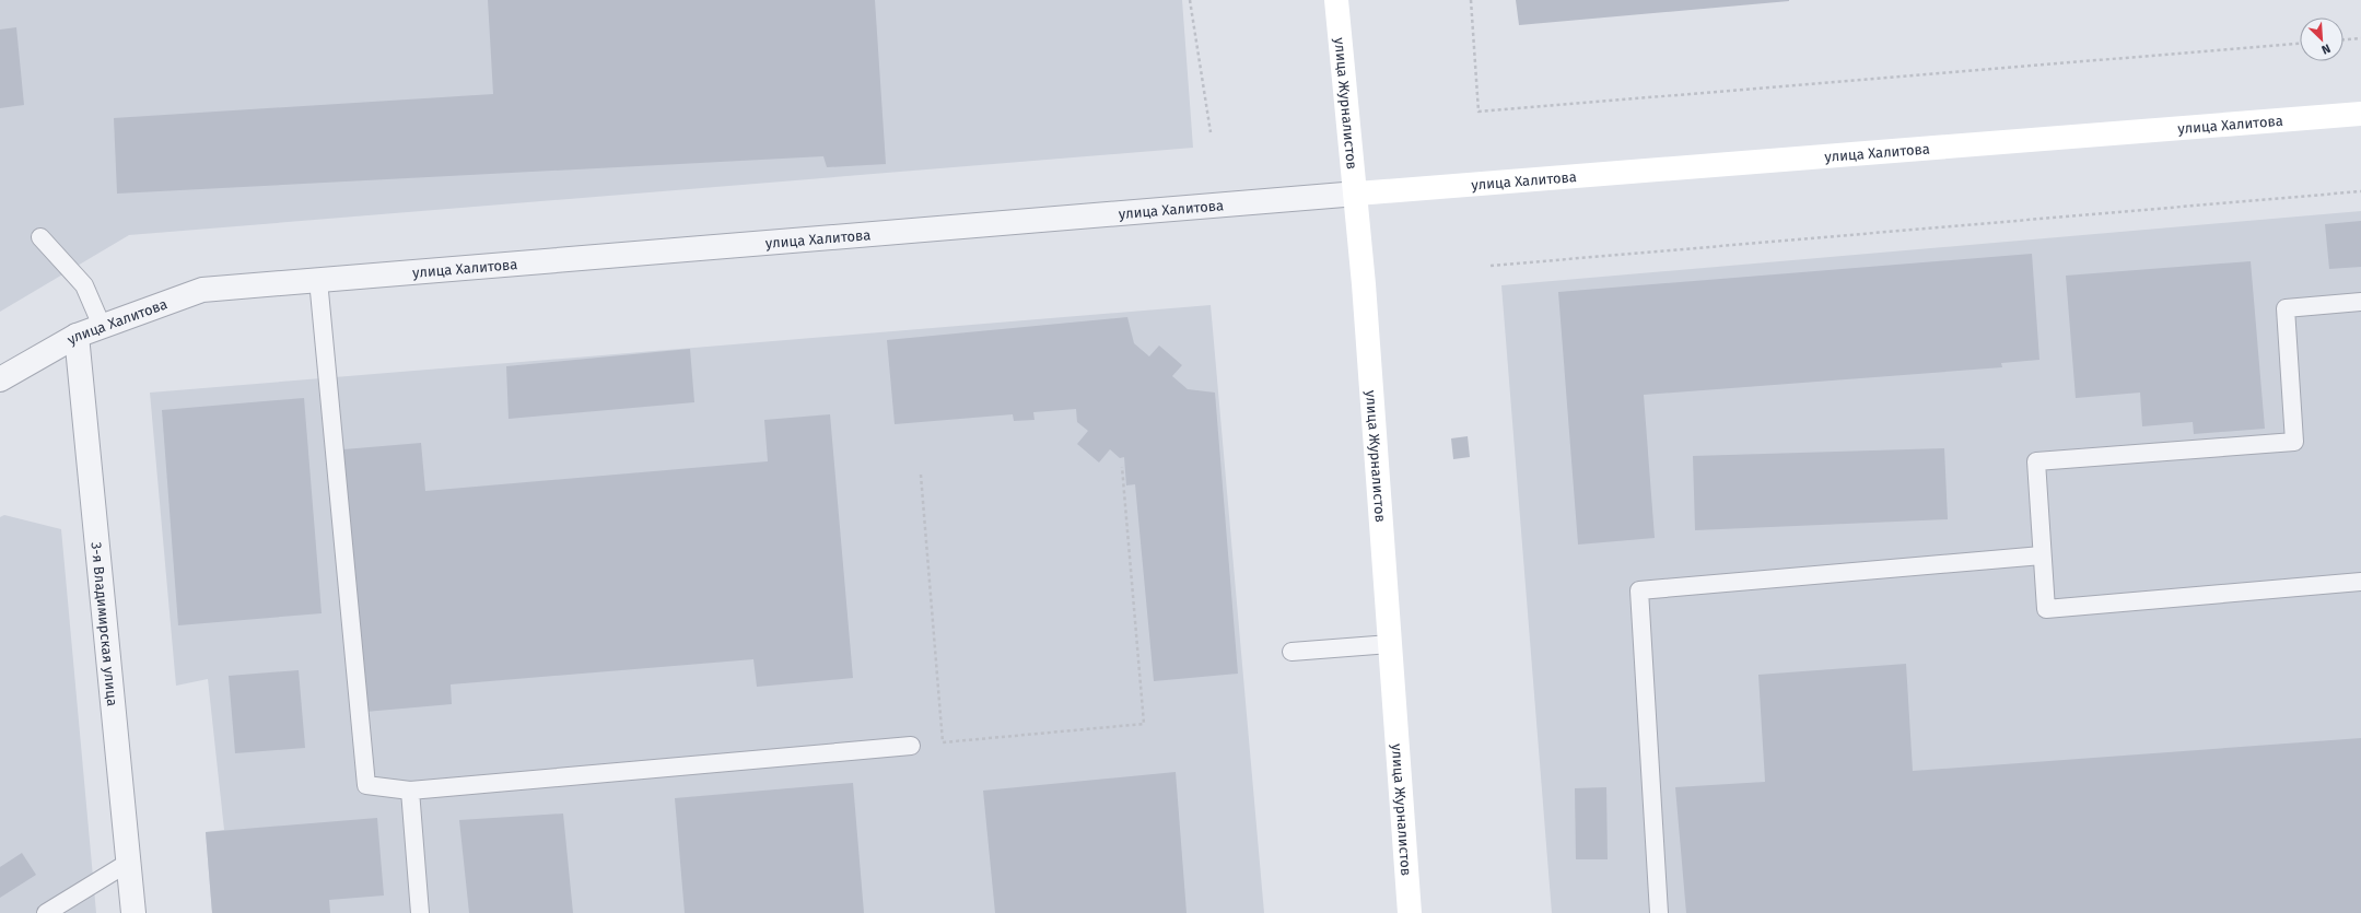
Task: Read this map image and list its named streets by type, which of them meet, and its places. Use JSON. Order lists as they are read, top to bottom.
{
  "streets": {
    "street": ["улица Журналистов", "улица Халитова", "3-я Владимирская улица"]
  },
  "crossings": [
    ["улица Журналистов", "улица Халитова"],
    ["улица Халитова", "3-я Владимирская улица"]
  ],
  "north": "bottom right"
}
